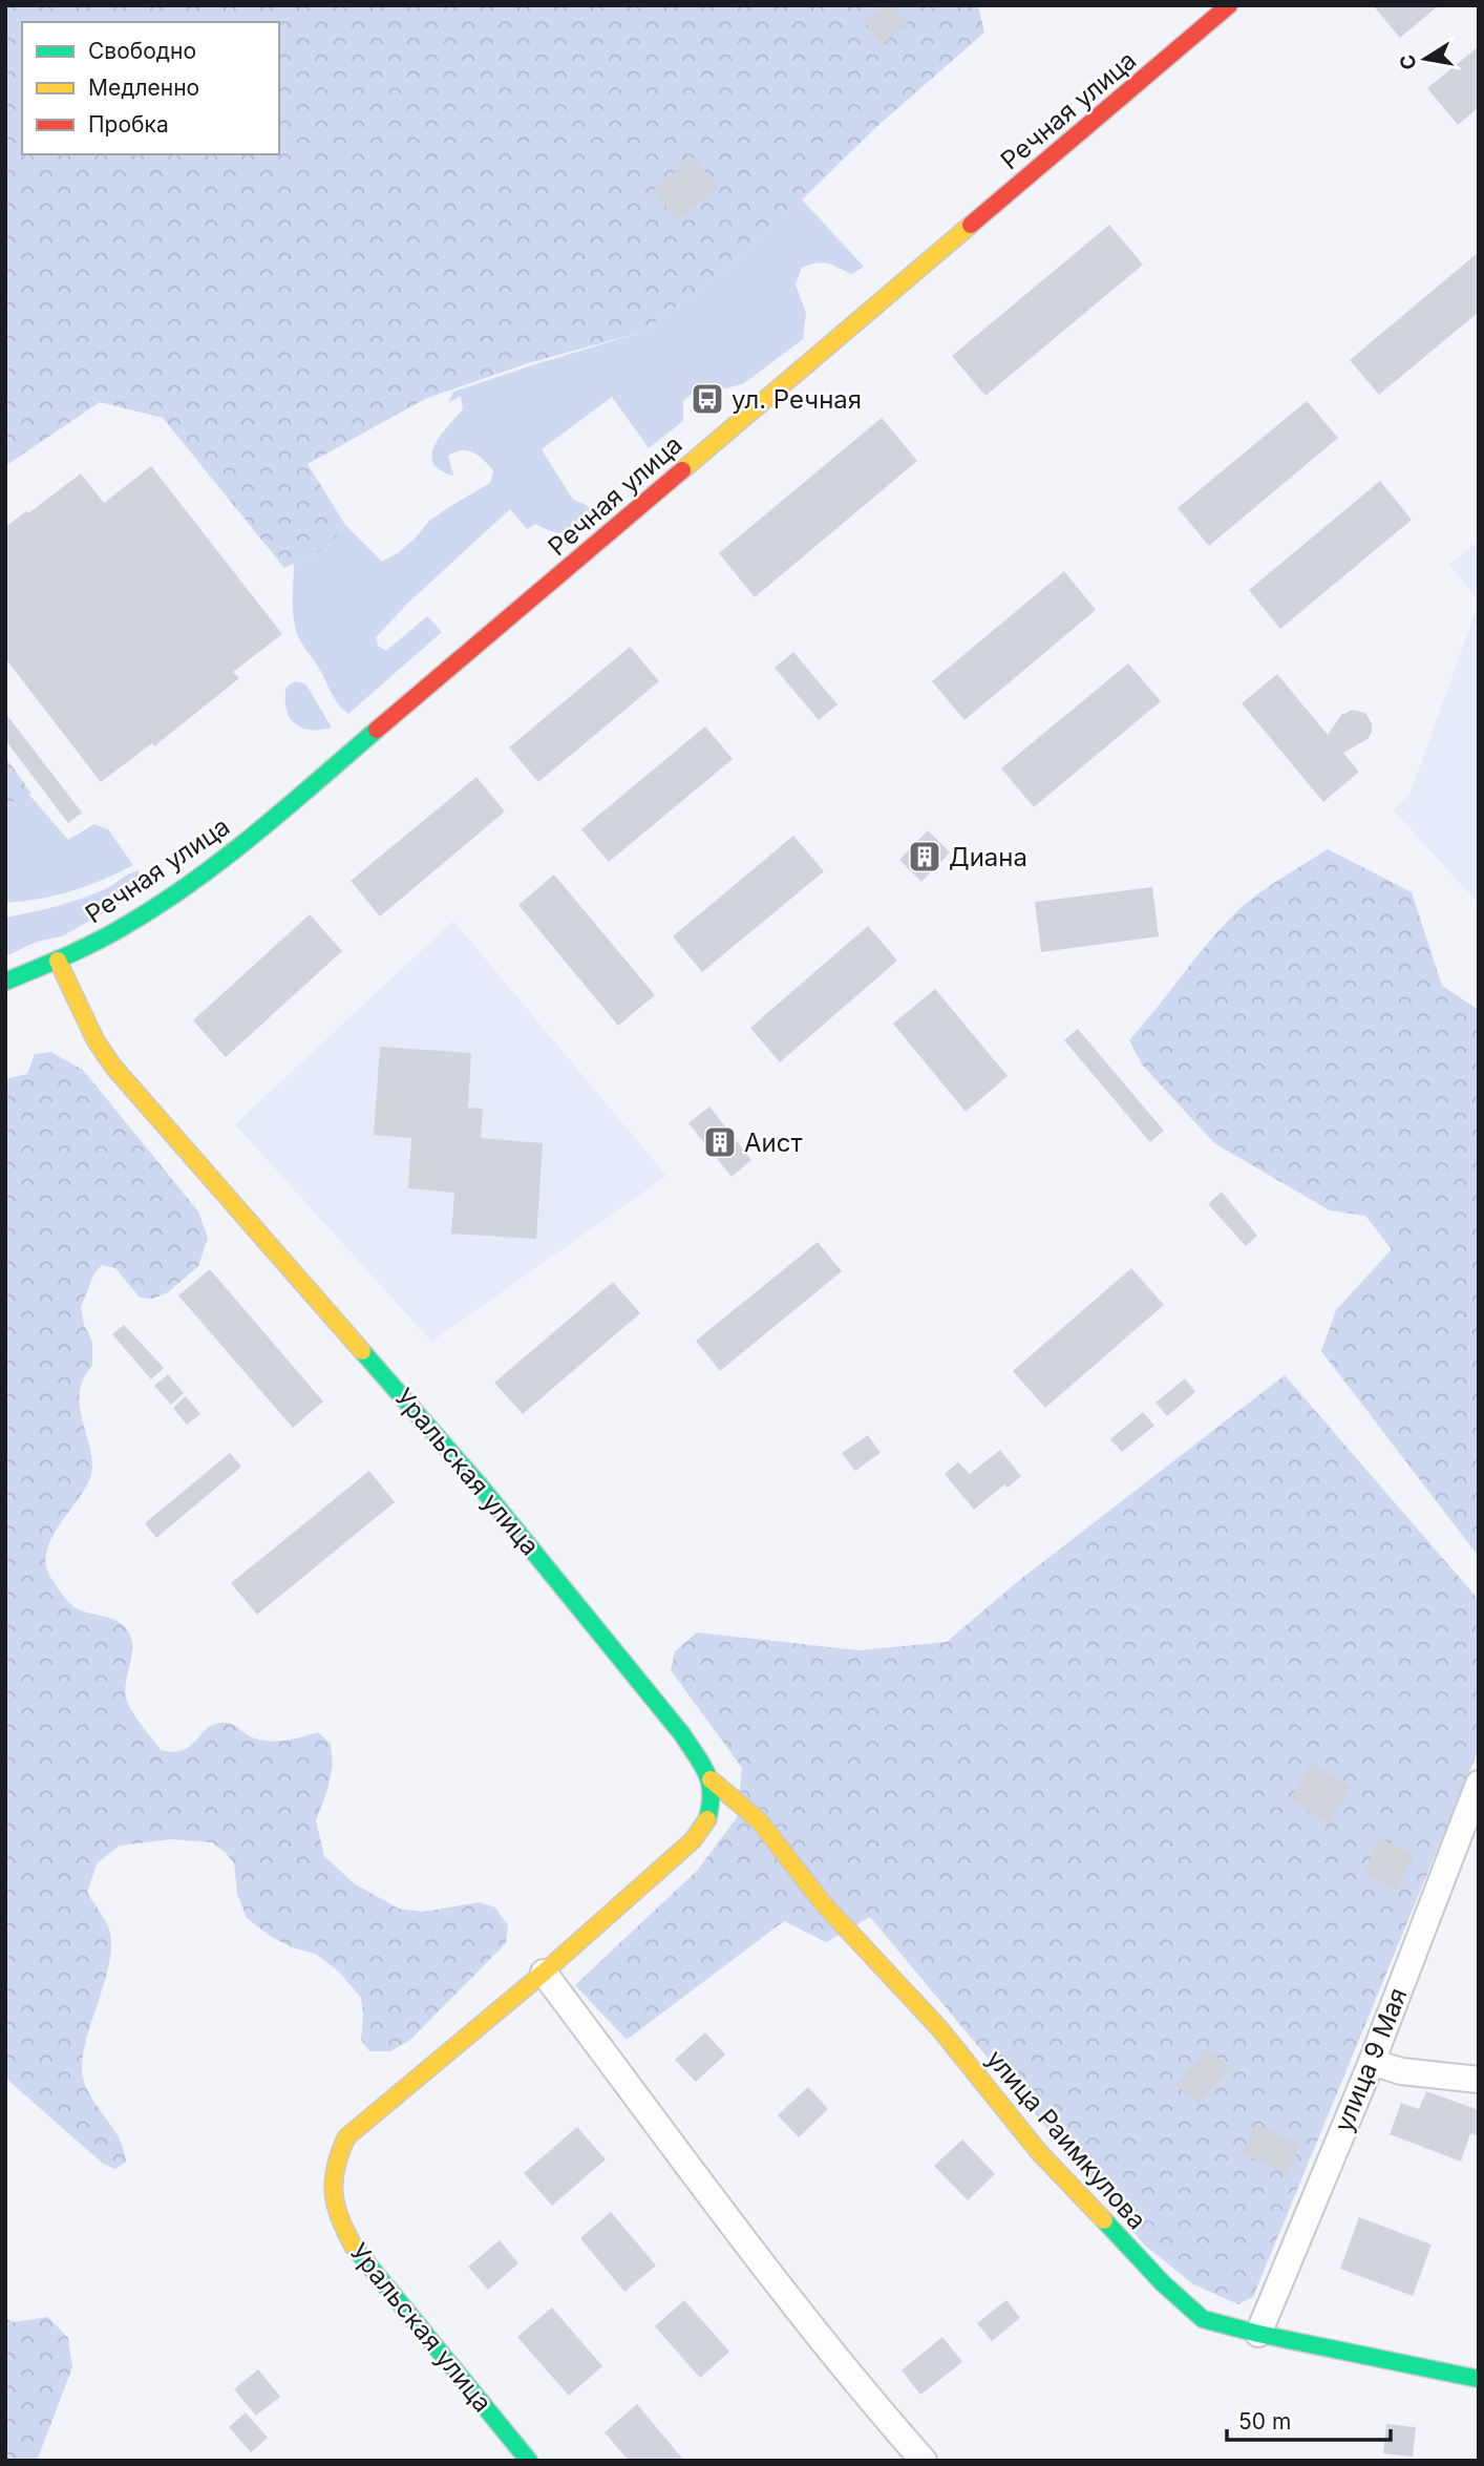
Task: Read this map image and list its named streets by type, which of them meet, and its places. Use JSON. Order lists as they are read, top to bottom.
{
  "streets": {
    "street": [
      "Речная улица",
      "Уральская улица",
      "улица 9 Мая",
      "улица Раимкулова"
    ]
  },
  "crossings": [
    ["Речная улица", "Уральская улица"],
    ["Уральская улица", "улица Раимкулова"],
    ["улица 9 Мая", "улица Раимкулова"]
  ],
  "places": {
    "bus stop": ["ул. Речная"],
    "building": ["Диана", "Аист"]
  },
  "legend": ["Свободно", "Медленно", "Пробка"],
  "scale_bar": "50 m",
  "north": "left"
}
